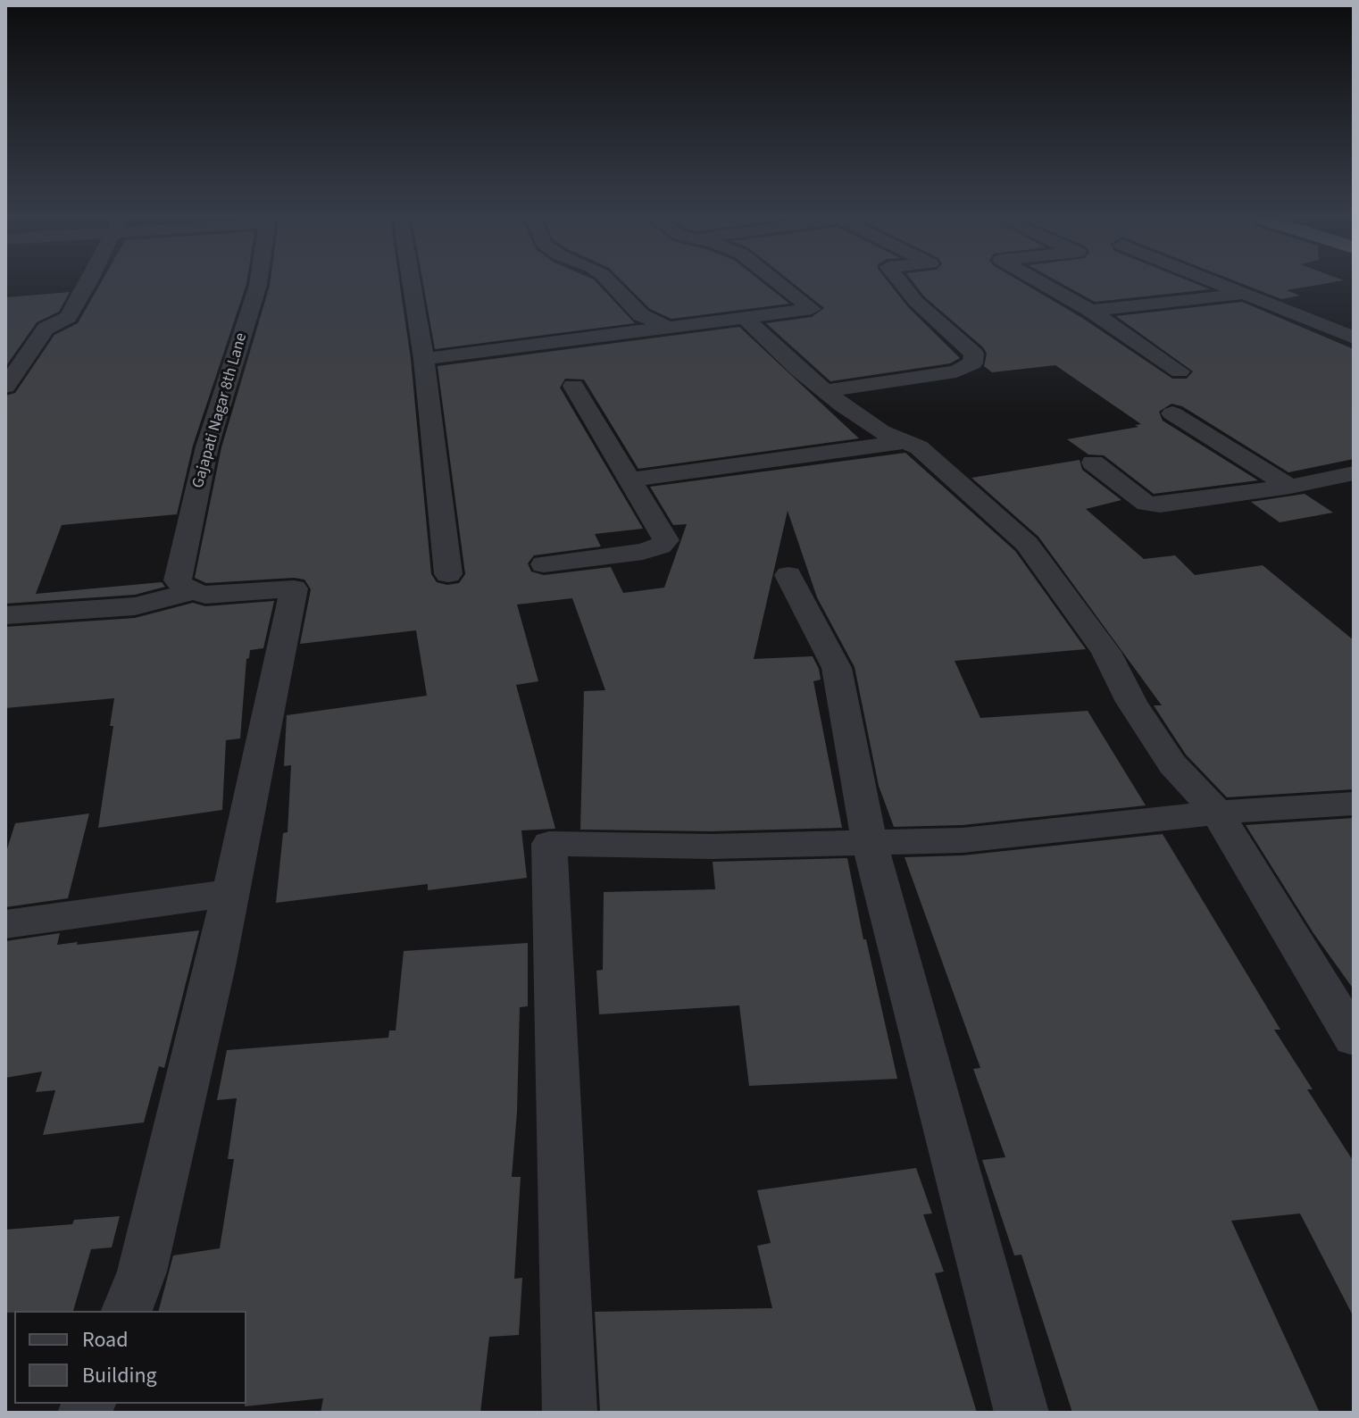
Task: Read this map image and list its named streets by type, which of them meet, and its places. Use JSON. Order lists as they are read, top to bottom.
{
  "streets": {
    "street": ["Gajapati Nagar 8th Lane"]
  },
  "legend": ["Road", "Building"]
}
